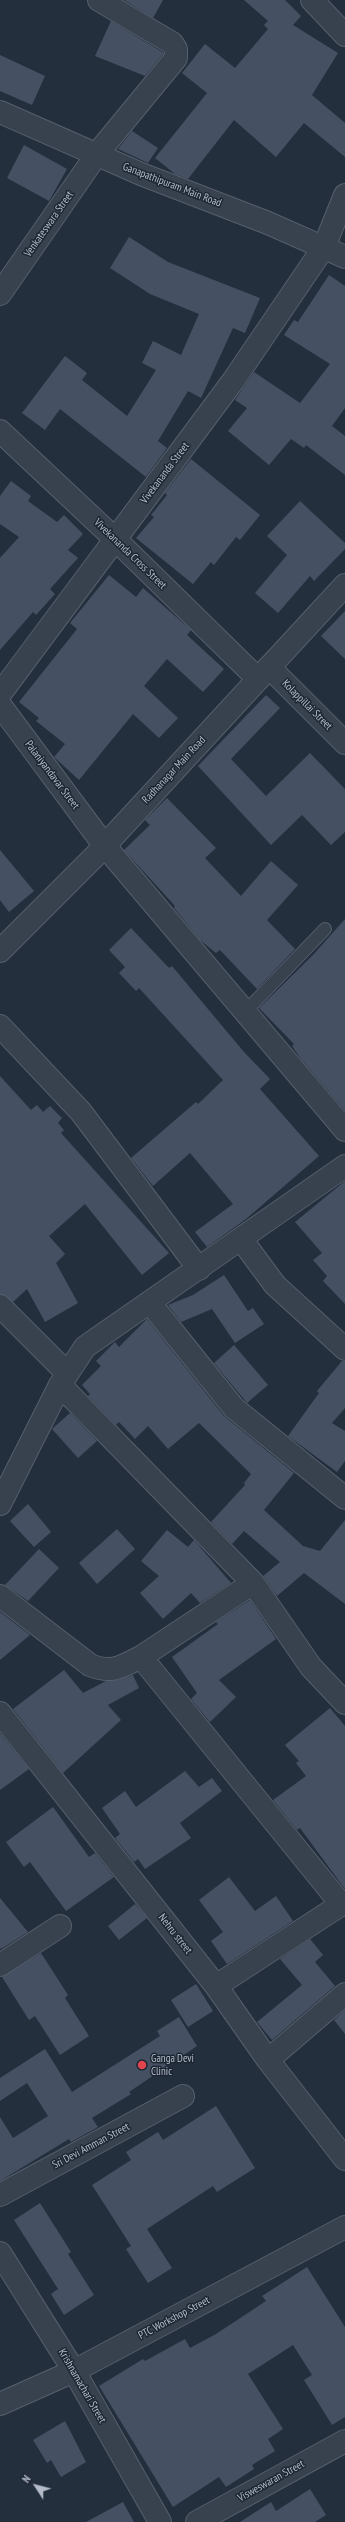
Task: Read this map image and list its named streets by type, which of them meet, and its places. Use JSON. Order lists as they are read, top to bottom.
{
  "streets": {
    "street": [
      "Ganapathipuram Main Road",
      "Venkateswara Street",
      "Vivekananda Street",
      "Vivekananda Cross Street",
      "Kolappillai Street",
      "Radhanagar Main Road",
      "Palaniyandavar Street",
      "Nehru street",
      "Sri Devi Amman Street",
      "PTC Workshop Street",
      "Krishnamachari Street",
      "Visweswaran Street"
    ]
  },
  "crossings": [
    ["Ganapathipuram Main Road", "Venkateswara Street"],
    ["Ganapathipuram Main Road", "Vivekananda Street"],
    ["Vivekananda Street", "Vivekananda Cross Street"],
    ["Vivekananda Cross Street", "Kolappillai Street"],
    ["Vivekananda Cross Street", "Radhanagar Main Road"],
    ["Kolappillai Street", "Radhanagar Main Road"],
    ["Radhanagar Main Road", "Palaniyandavar Street"],
    ["PTC Workshop Street", "Krishnamachari Street"]
  ],
  "places": ["Ganga Devi Clinic"],
  "north": "top left"
}
